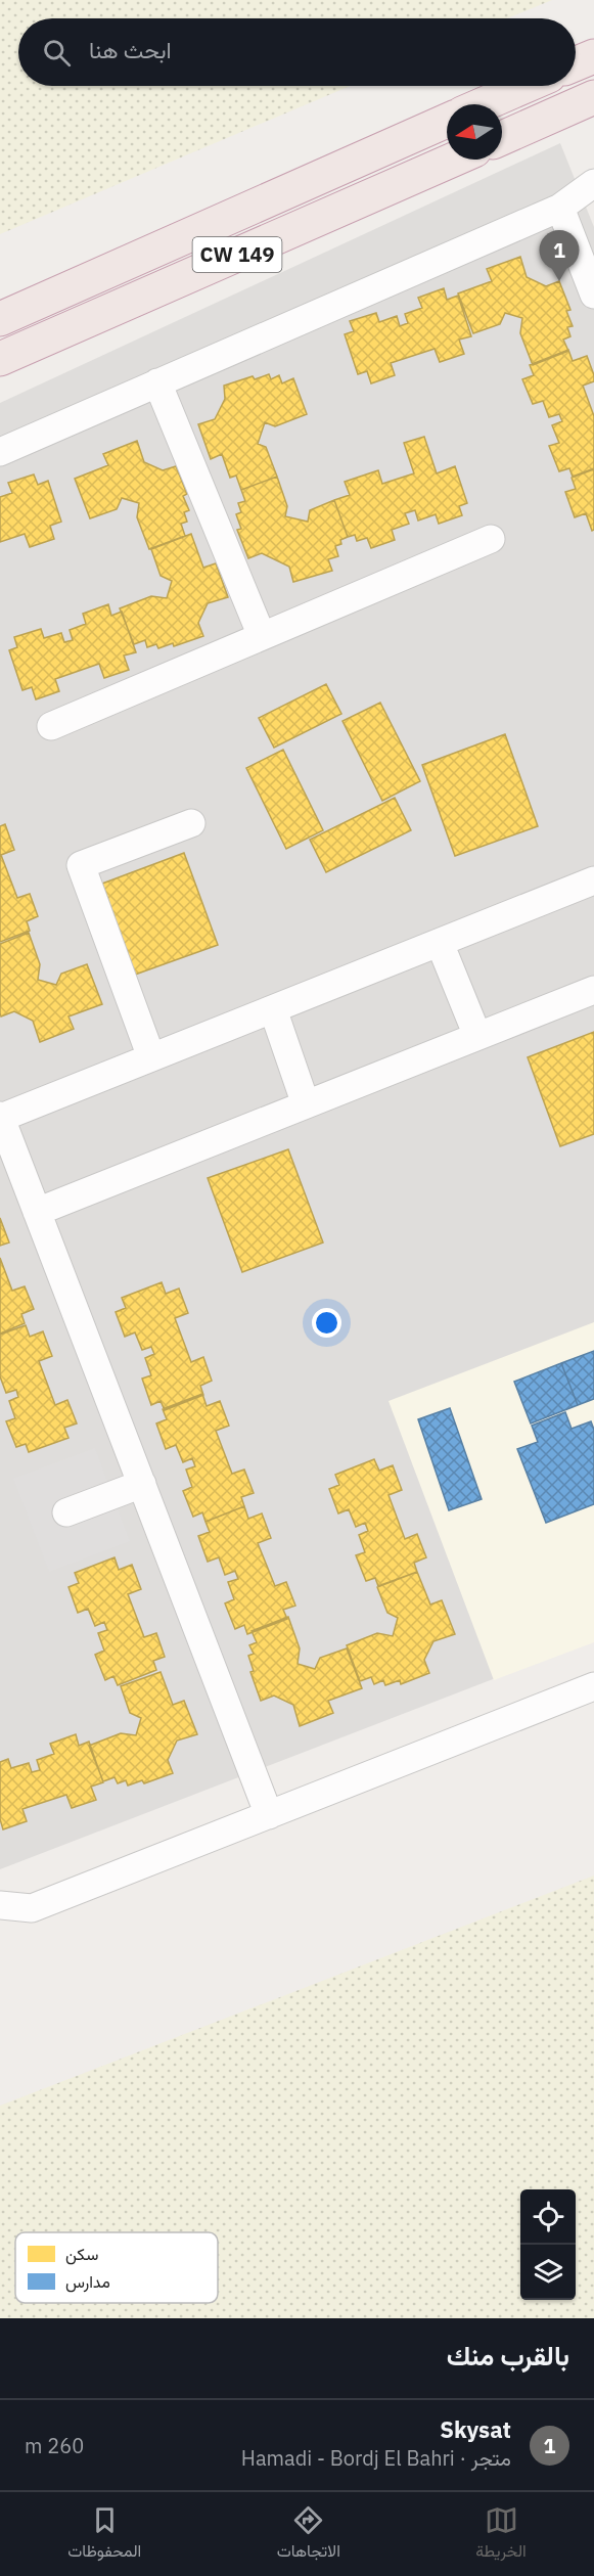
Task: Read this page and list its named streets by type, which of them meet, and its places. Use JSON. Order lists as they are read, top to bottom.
{
  "streets": {
    "highway": ["CW 149"]
  },
  "legend": ["سكن", "مدارس"],
  "north": "left",
  "page": {
    "search": "ابحث هنا",
    "pins": "1",
    "heading": "بالقرب منك",
    "list": [
      {
        "mark": "1",
        "name": "Skysat",
        "note": "متجر · Hamadi - Bordj El Bahri",
        "value": "260 m"
      }
    ],
    "nav": ["الخريطة", "الاتجاهات", "المحفوظات"]
  }
}
